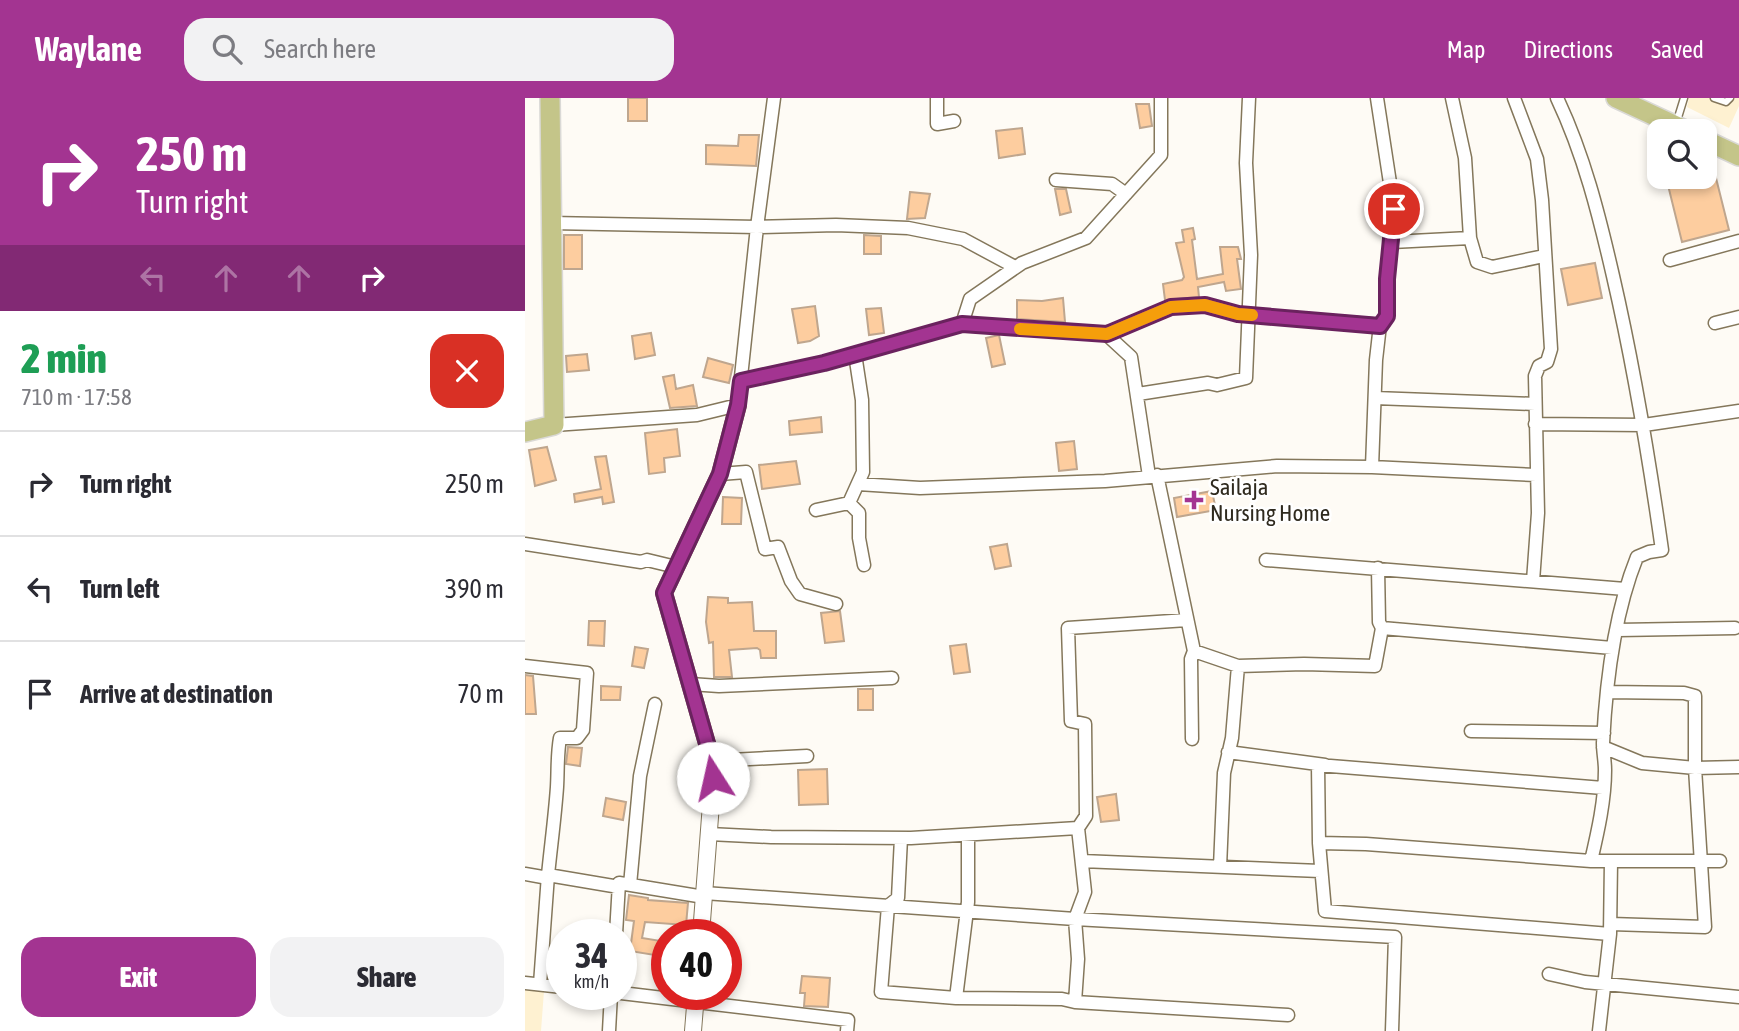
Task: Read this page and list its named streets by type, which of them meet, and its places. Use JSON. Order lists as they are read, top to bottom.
{
  "places": {
    "health": ["Sailaja Nursing Home"]
  },
  "page": {
    "header": "Waylane",
    "search": "Search here",
    "nav": ["Map", "Directions", "Saved"],
    "turn": ["250 m", "Turn right"],
    "heading": ["2 min", "710 m · 17:58"],
    "list": [
      {
        "name": "Turn right",
        "value": "250 m"
      },
      {
        "name": "Turn left",
        "value": "390 m"
      },
      {
        "name": "Arrive at destination",
        "value": "70 m"
      }
    ],
    "speed": "34 km/h",
    "limit": "40",
    "buttons": ["Exit", "Share"]
  }
}
